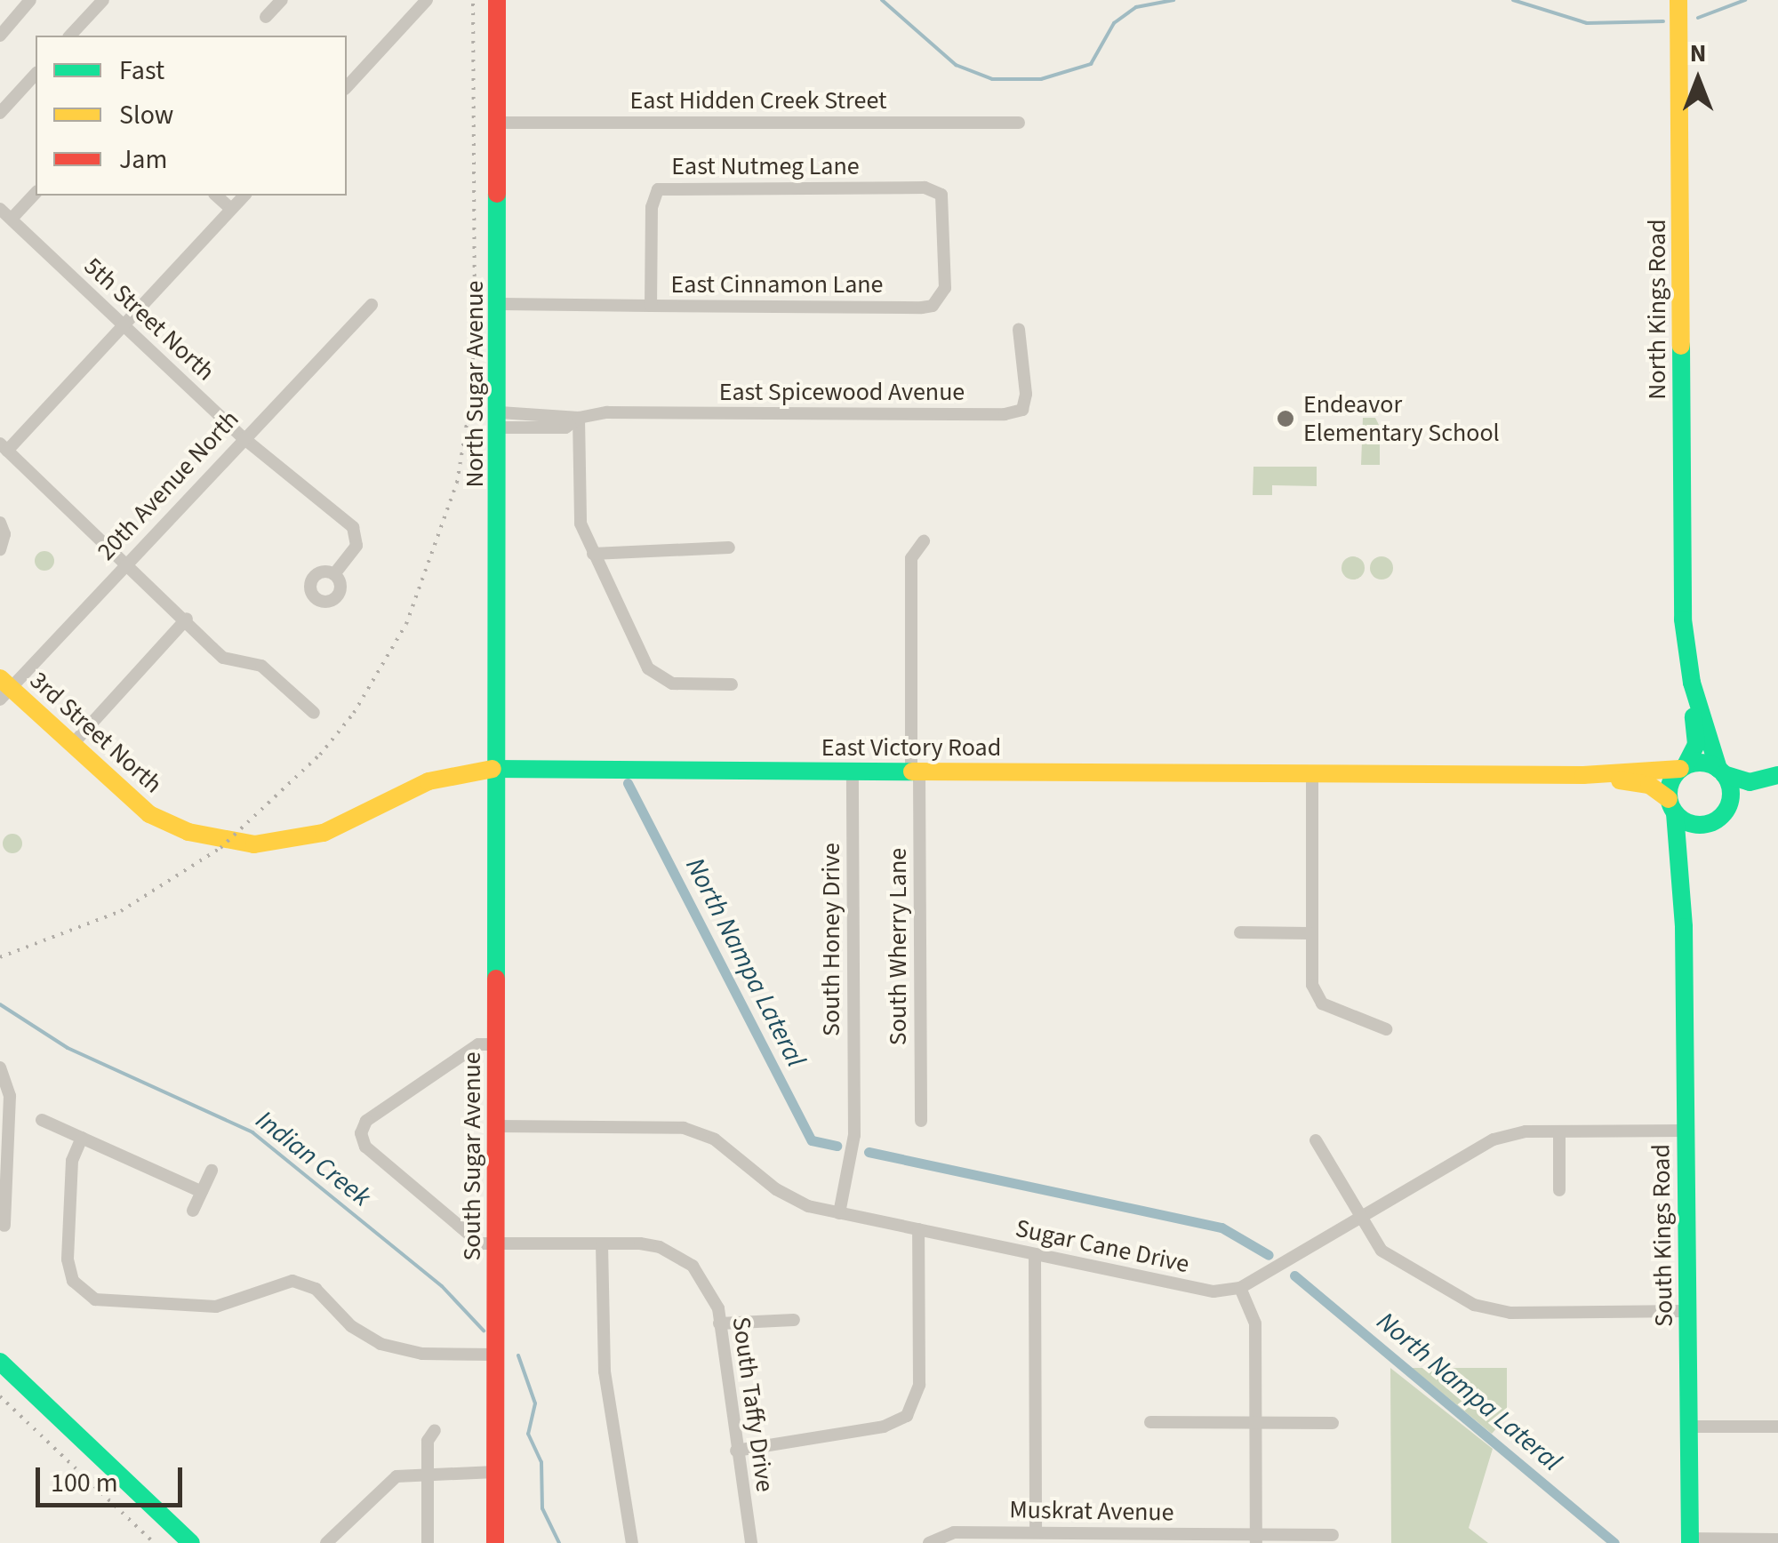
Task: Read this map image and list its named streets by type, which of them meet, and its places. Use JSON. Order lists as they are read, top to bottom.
{
  "streets": {
    "street": [
      "East Hidden Creek Street",
      "East Nutmeg Lane",
      "East Cinnamon Lane",
      "North Kings Road",
      "5th Street North",
      "North Sugar Avenue",
      "East Spicewood Avenue",
      "20th Avenue North",
      "3rd Street North",
      "East Victory Road",
      "South Honey Drive",
      "South Wherry Lane",
      "South Sugar Avenue",
      "South Kings Road",
      "Sugar Cane Drive",
      "South Taffy Drive",
      "Muskrat Avenue"
    ]
  },
  "crossings": [
    ["East Hidden Creek Street", "North Sugar Avenue"],
    ["East Nutmeg Lane", "East Cinnamon Lane"],
    ["East Cinnamon Lane", "North Sugar Avenue"],
    ["North Kings Road", "East Victory Road"],
    ["North Kings Road", "South Kings Road"],
    ["5th Street North", "20th Avenue North"],
    ["North Sugar Avenue", "East Spicewood Avenue"],
    ["North Sugar Avenue", "East Victory Road"],
    ["North Sugar Avenue", "South Sugar Avenue"],
    ["20th Avenue North", "3rd Street North"],
    ["3rd Street North", "East Victory Road"],
    ["East Victory Road", "South Honey Drive"],
    ["East Victory Road", "South Wherry Lane"],
    ["East Victory Road", "South Sugar Avenue"],
    ["East Victory Road", "South Kings Road"],
    ["South Honey Drive", "Sugar Cane Drive"],
    ["South Sugar Avenue", "Sugar Cane Drive"],
    ["South Sugar Avenue", "South Taffy Drive"],
    ["South Kings Road", "Sugar Cane Drive"]
  ],
  "water": ["North Nampa Lateral", "Indian Creek"],
  "places": ["Endeavor Elementary School"],
  "legend": ["Fast", "Slow", "Jam"],
  "scale_bar": "100 m",
  "north": "top"
}
